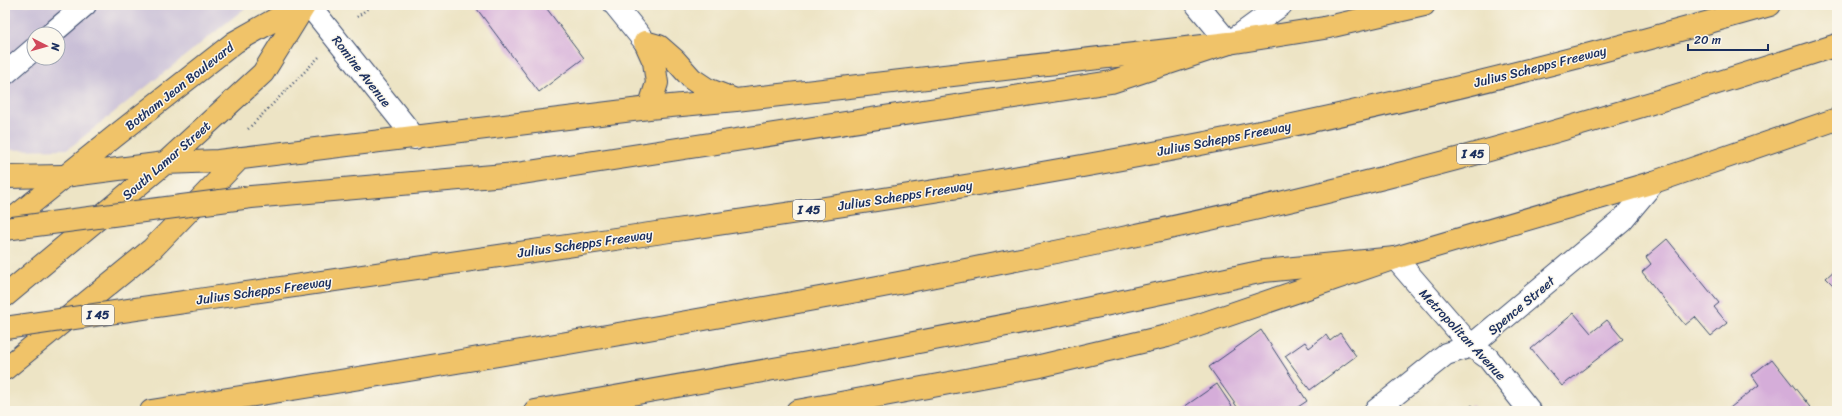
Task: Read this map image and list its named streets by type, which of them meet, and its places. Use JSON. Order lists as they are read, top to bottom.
{
  "streets": {
    "main road": [
      "Julius Schepps Freeway",
      "Botham Jean Boulevard",
      "I 45",
      "South Lamar Street"
    ],
    "street": ["Romine Avenue", "Spence Street", "Metropolitan Avenue"]
  },
  "crossings": [
    ["Spence Street", "Metropolitan Avenue"]
  ],
  "scale_bar": "20 m",
  "north": "right"
}
